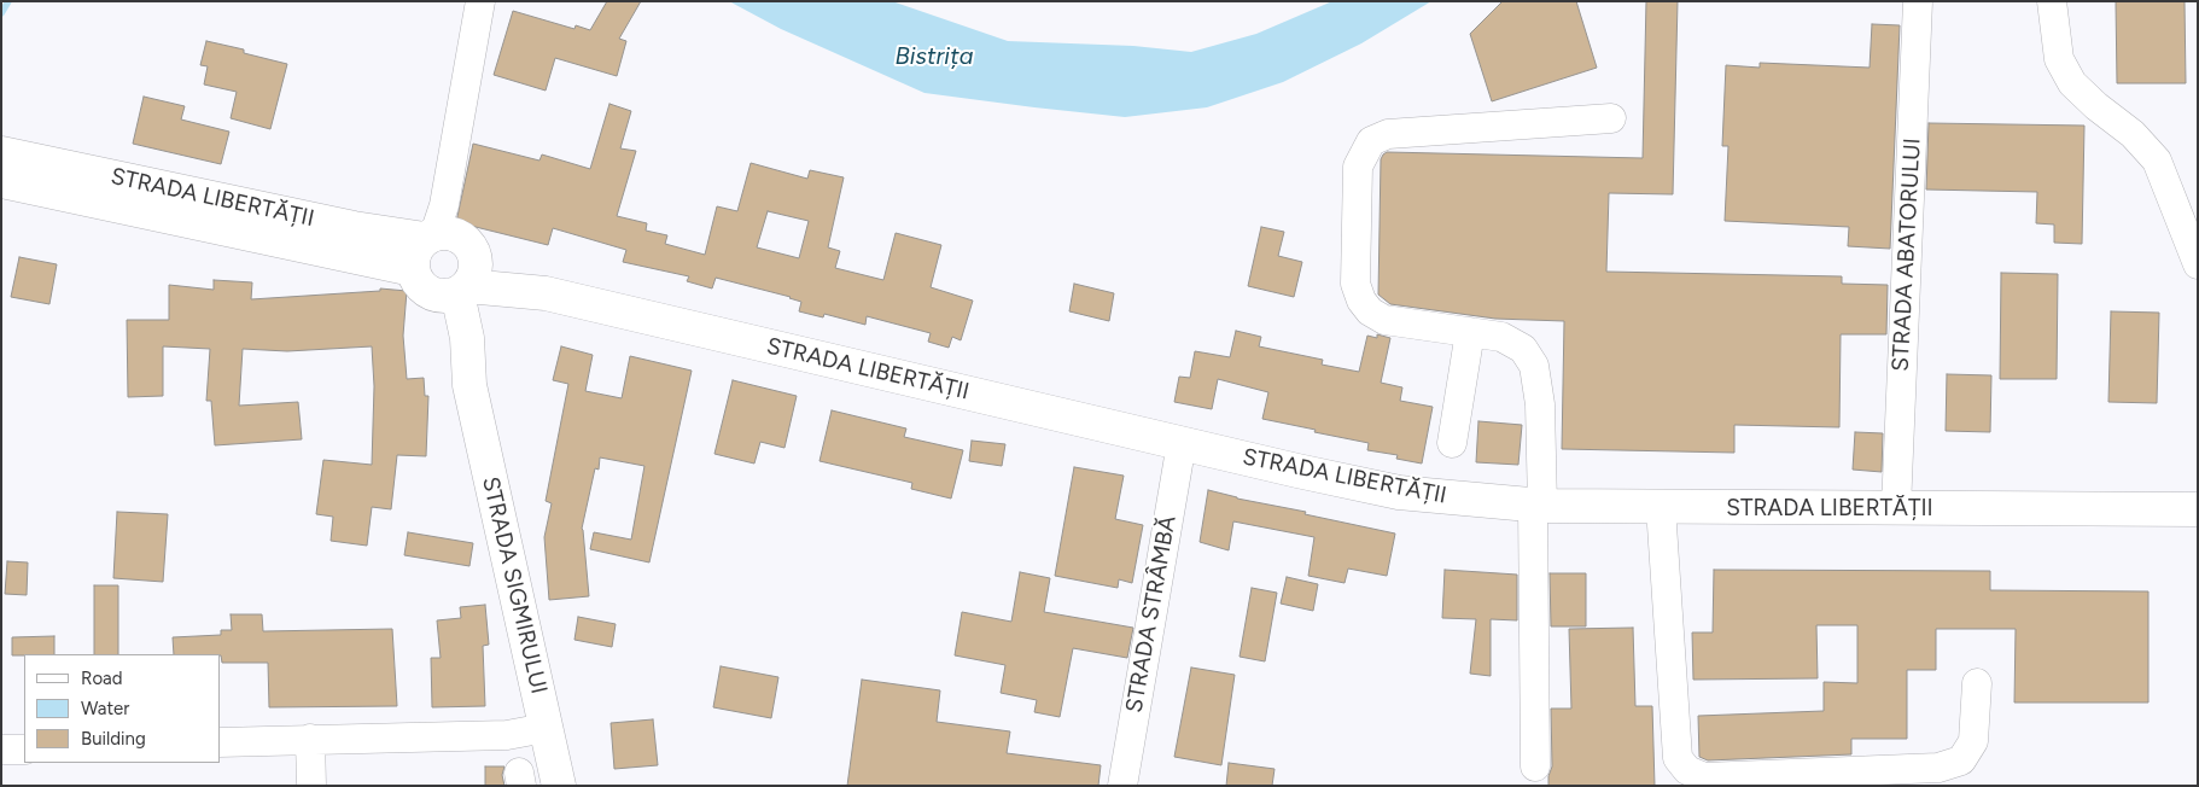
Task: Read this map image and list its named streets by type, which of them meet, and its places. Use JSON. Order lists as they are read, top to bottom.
{
  "streets": {
    "main road": ["STRADA LIBERTĂȚII", "STRADA SIGMIRULUI"],
    "street": ["STRADA ABATORULUI", "STRADA STRÂMBĂ"]
  },
  "crossings": [
    ["STRADA LIBERTĂȚII", "STRADA ABATORULUI"],
    ["STRADA LIBERTĂȚII", "STRADA SIGMIRULUI"],
    ["STRADA LIBERTĂȚII", "STRADA STRÂMBĂ"]
  ],
  "water": ["Bistrița"],
  "legend": ["Road", "Water", "Building"]
}
